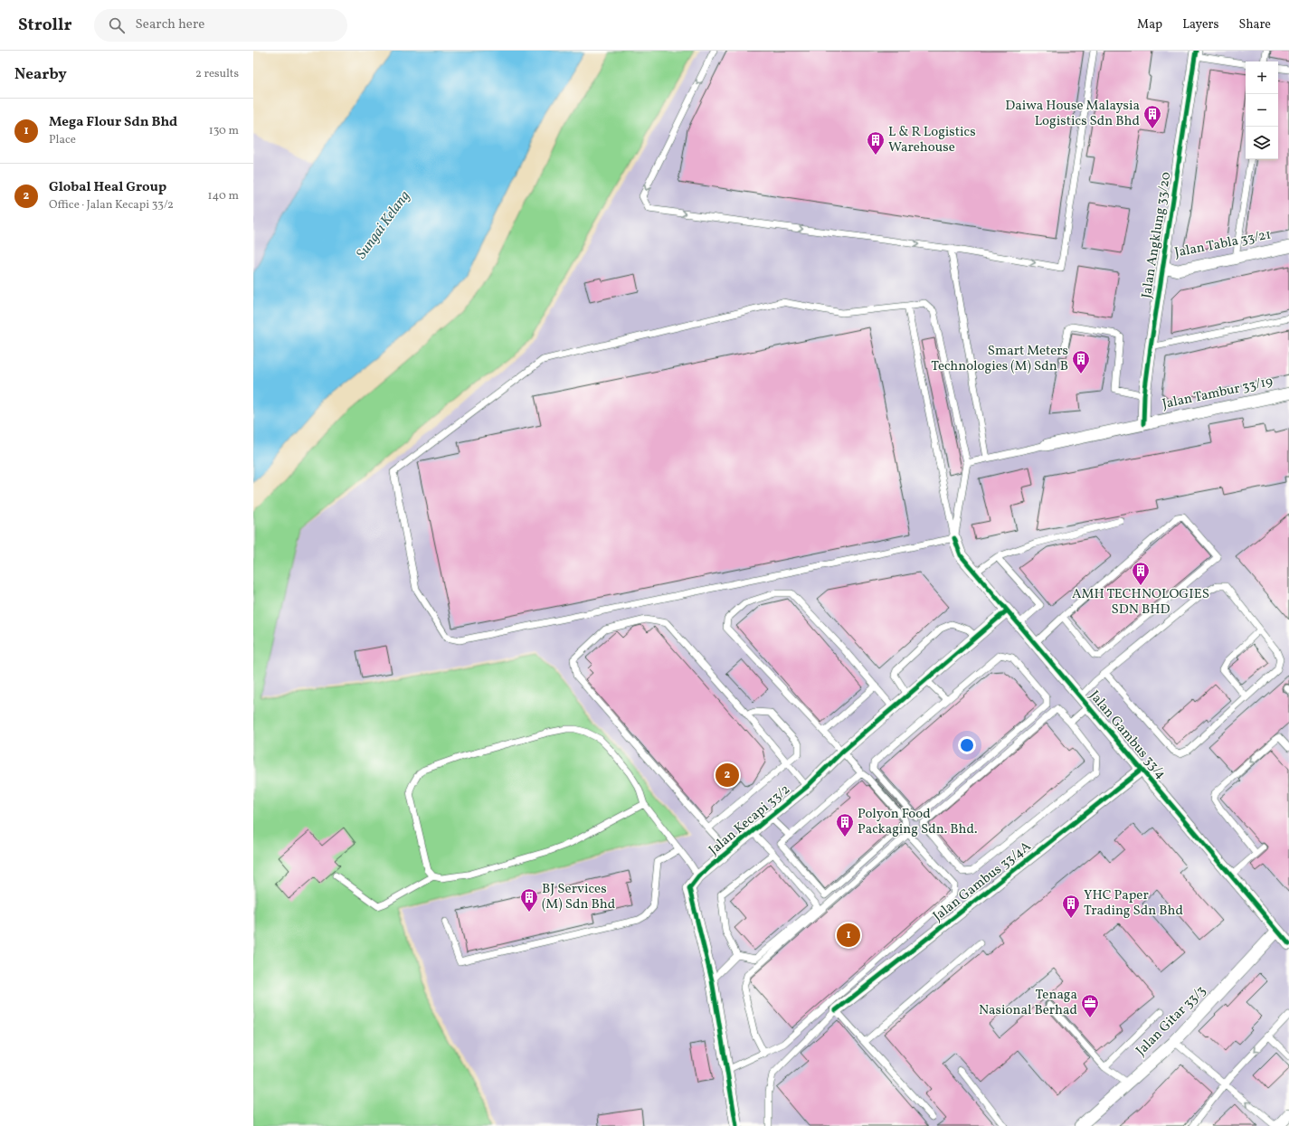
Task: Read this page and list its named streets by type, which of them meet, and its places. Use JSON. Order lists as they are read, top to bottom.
{
  "streets": {
    "street": [
      "Jalan Angklung 33/20",
      "Jalan Tabla 33/21",
      "Jalan Tambur 33/19",
      "Jalan Gambus 33/4",
      "Jalan Kecapi 33/2",
      "Jalan Gambus 33/4A",
      "Jalan Gitar 33/3"
    ]
  },
  "crossings": [
    ["Jalan Angklung 33/20", "Jalan Tabla 33/21"],
    ["Jalan Angklung 33/20", "Jalan Tambur 33/19"],
    ["Jalan Gambus 33/4", "Jalan Kecapi 33/2"],
    ["Jalan Gambus 33/4", "Jalan Gambus 33/4A"],
    ["Jalan Gambus 33/4", "Jalan Gitar 33/3"]
  ],
  "water": ["Sungai Kelang"],
  "places": {
    "building": [
      "Daiwa House Malaysia Logistics Sdn Bhd",
      "L & R Logistics Warehouse",
      "Smart Meters Technologies (M) Sdn B",
      "AMH TECHNOLOGIES SDN BHD",
      "Polyon Food Packaging Sdn. Bhd.",
      "BJ Services (M) Sdn Bhd",
      "YHC Paper Trading Sdn Bhd"
    ],
    "office": ["Tenaga Nasional Berhad"]
  },
  "page": {
    "header": "Strollr",
    "search": "Search here",
    "nav": ["Map", "Layers", "Share"],
    "heading": ["Nearby", "2 results"],
    "map_buttons": ["+", "−"],
    "list": [
      {
        "mark": "1",
        "name": "Mega Flour Sdn Bhd",
        "note": "Place",
        "value": "130 m"
      },
      {
        "mark": "2",
        "name": "Global Heal Group",
        "note": "Office · Jalan Kecapi 33/2",
        "value": "140 m"
      }
    ],
    "pins": ["2", "1"]
  }
}
